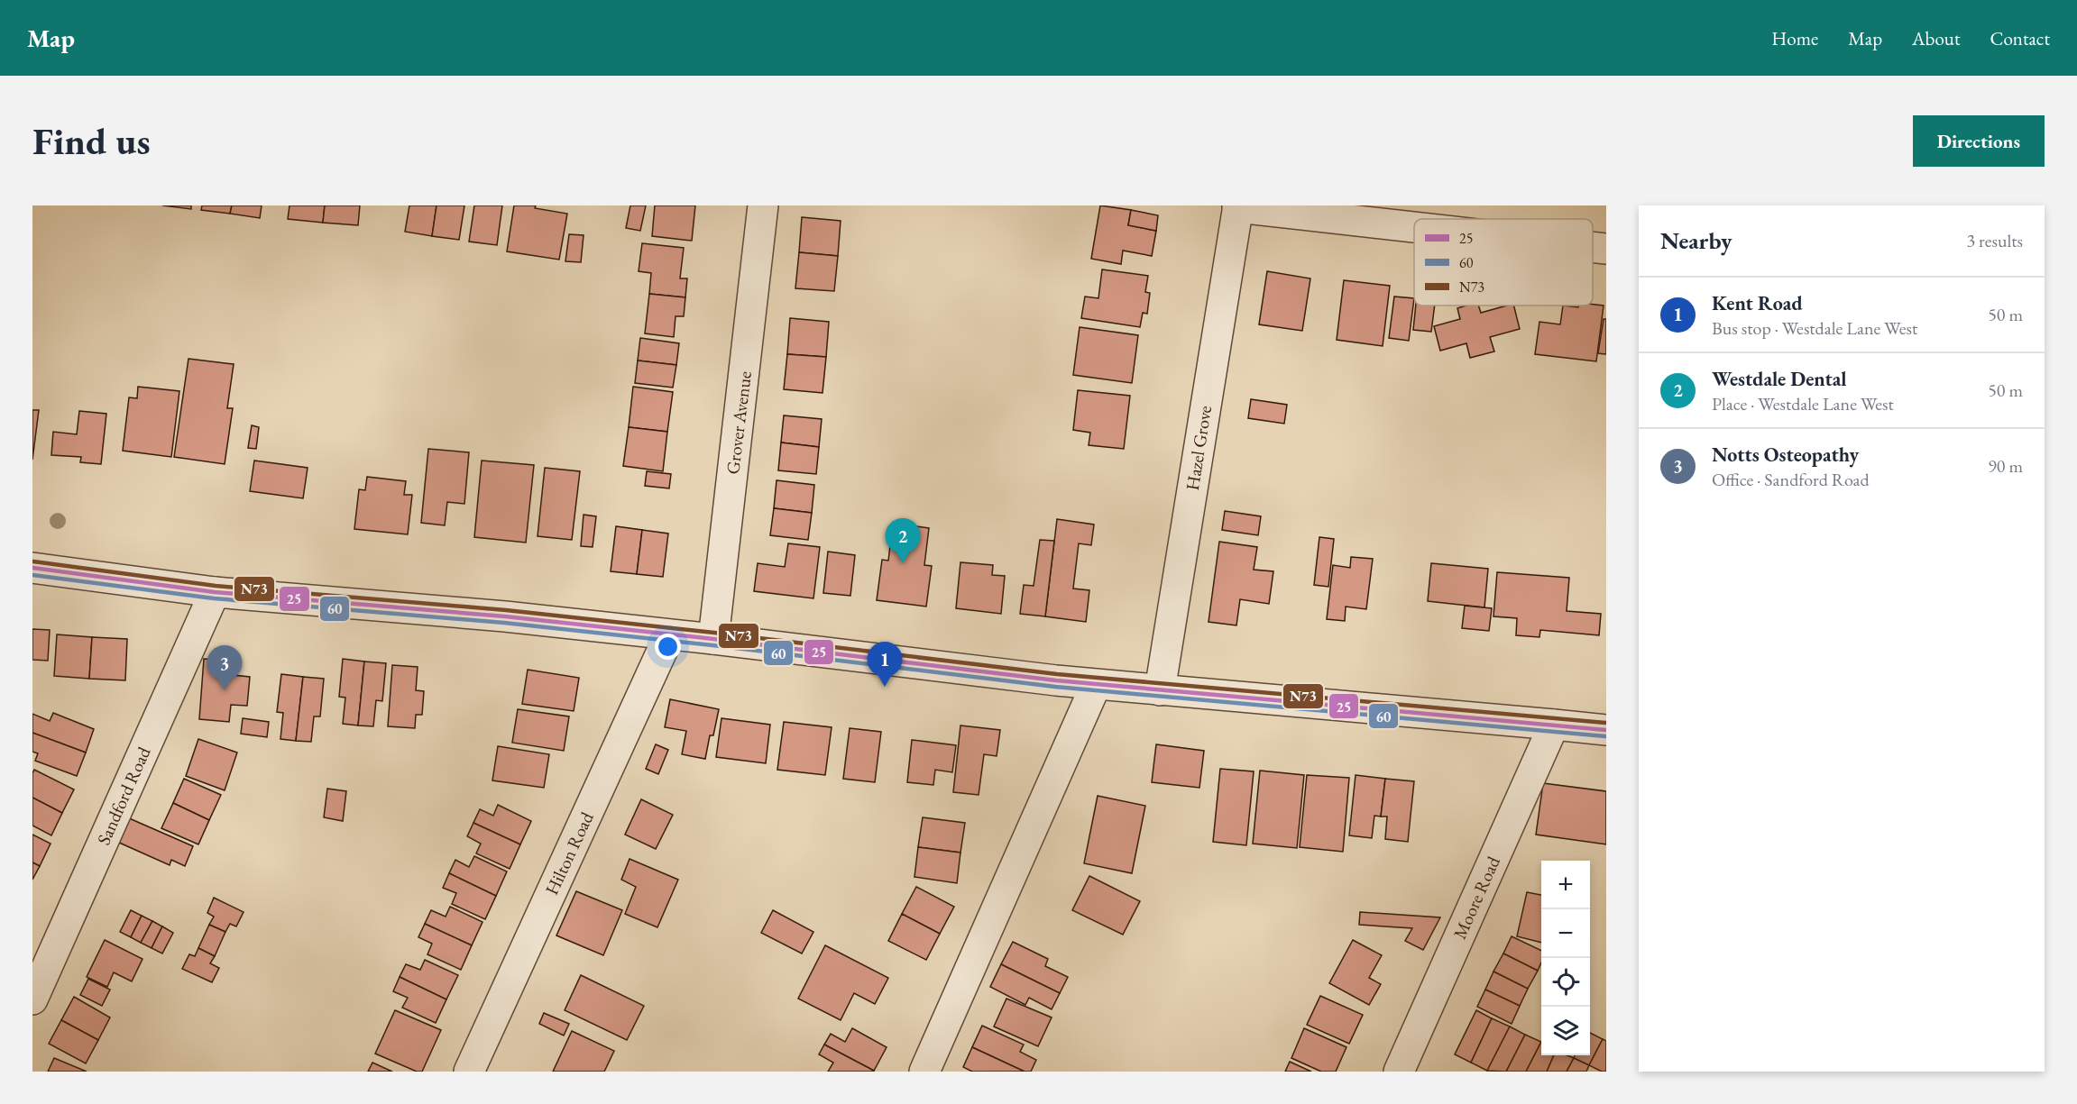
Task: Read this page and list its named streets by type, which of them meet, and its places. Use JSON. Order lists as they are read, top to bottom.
{
  "streets": {
    "street": [
      "Grover Avenue",
      "Hazel Grove",
      "Sandford Road",
      "Hilton Road",
      "Moore Road"
    ]
  },
  "lines": ["transit line N73", "transit line 25", "transit line 60"],
  "legend": ["25", "60", "N73"],
  "page": {
    "header": "Map",
    "nav": [
      "Home",
      "Map",
      "About",
      "Contact"
    ],
    "buttons": "Directions",
    "title": "Find us",
    "heading": ["Nearby", "3 results"],
    "list": [
      {
        "mark": "1",
        "name": "Kent Road",
        "note": "Bus stop · Westdale Lane West",
        "value": "50 m"
      },
      {
        "mark": "2",
        "name": "Westdale Dental",
        "note": "Place · Westdale Lane West",
        "value": "50 m"
      },
      {
        "mark": "3",
        "name": "Notts Osteopathy",
        "note": "Office · Sandford Road",
        "value": "90 m"
      }
    ],
    "pins": ["2", "1", "3"],
    "map_buttons": ["+", "−"]
  }
}
